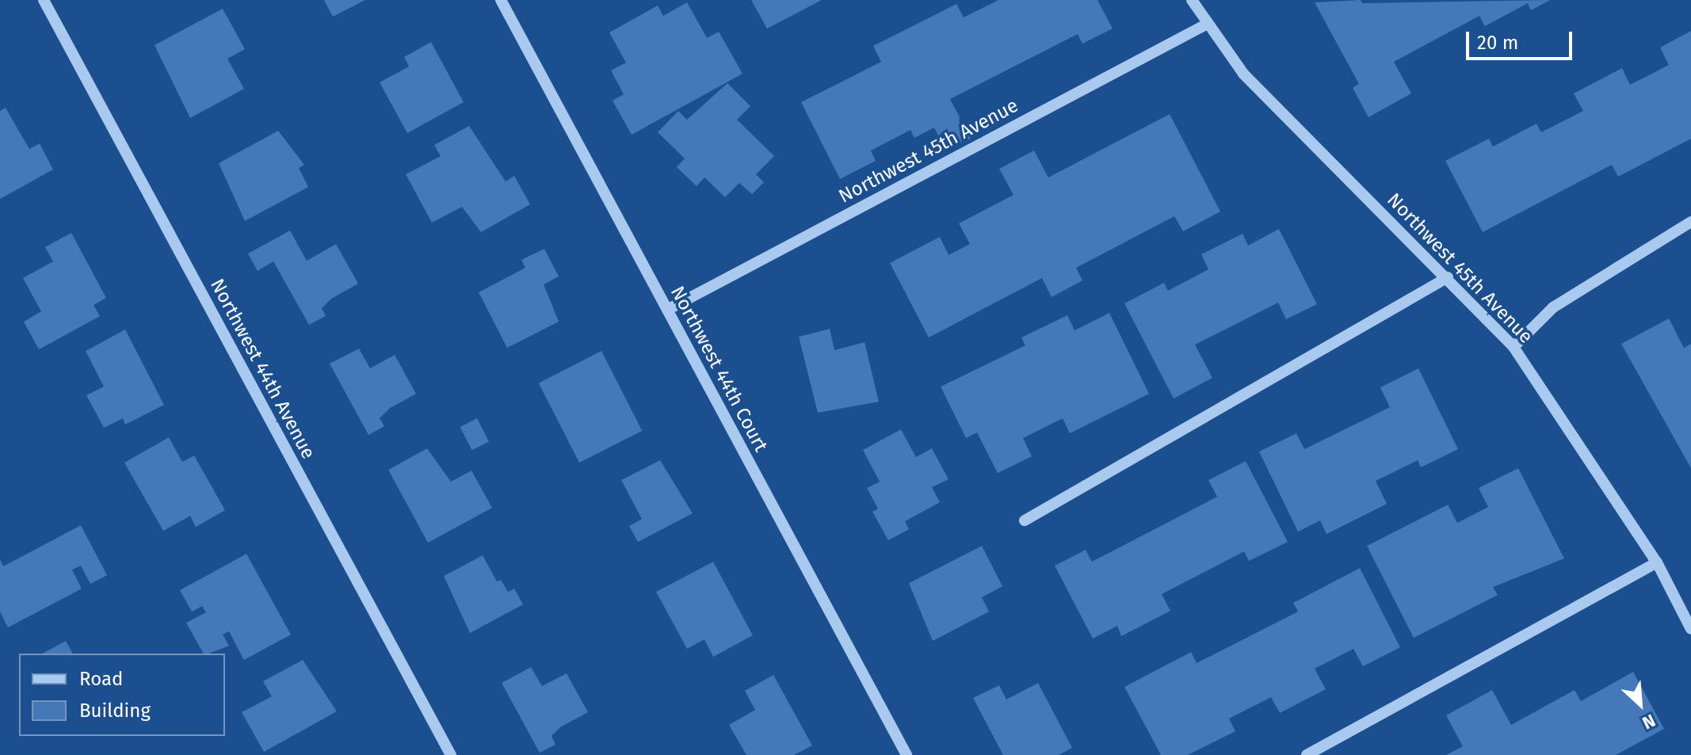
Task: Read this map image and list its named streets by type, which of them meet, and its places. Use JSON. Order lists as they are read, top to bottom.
{
  "streets": {
    "street": ["Northwest 45th Avenue", "Northwest 44th Avenue", "Northwest 44th Court"]
  },
  "crossings": [
    ["Northwest 45th Avenue", "Northwest 44th Court"]
  ],
  "legend": ["Road", "Building"],
  "scale_bar": "20 m",
  "north": "bottom right"
}
